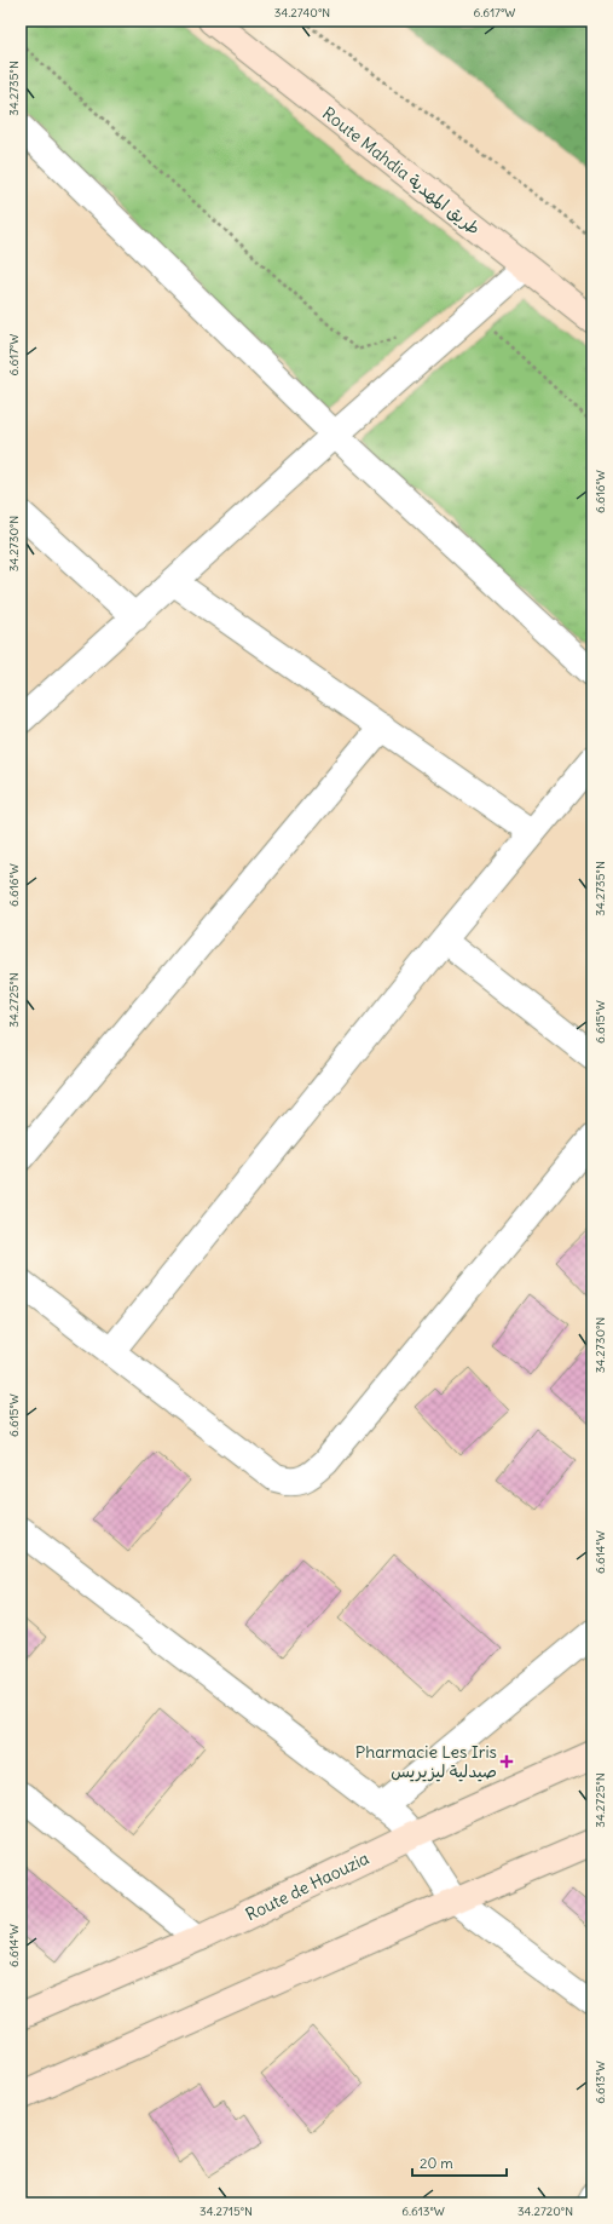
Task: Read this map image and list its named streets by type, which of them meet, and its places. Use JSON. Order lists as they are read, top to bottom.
{
  "streets": {
    "street": ["Route Mahdia طريق المهدية", "Route de Haouzia"]
  },
  "places": {
    "health": ["Pharmacie Les Iris صيدلية ليزيريس"]
  },
  "scale_bar": "20 m",
  "coordinates": [
    "34.2740°N",
    "6.617°W",
    "34.2735°N",
    "6.616°W",
    "34.2730°N",
    "34.2725°N",
    "6.615°W",
    "6.614°W",
    "6.613°W",
    "34.2715°N",
    "34.2720°N"
  ]
}
